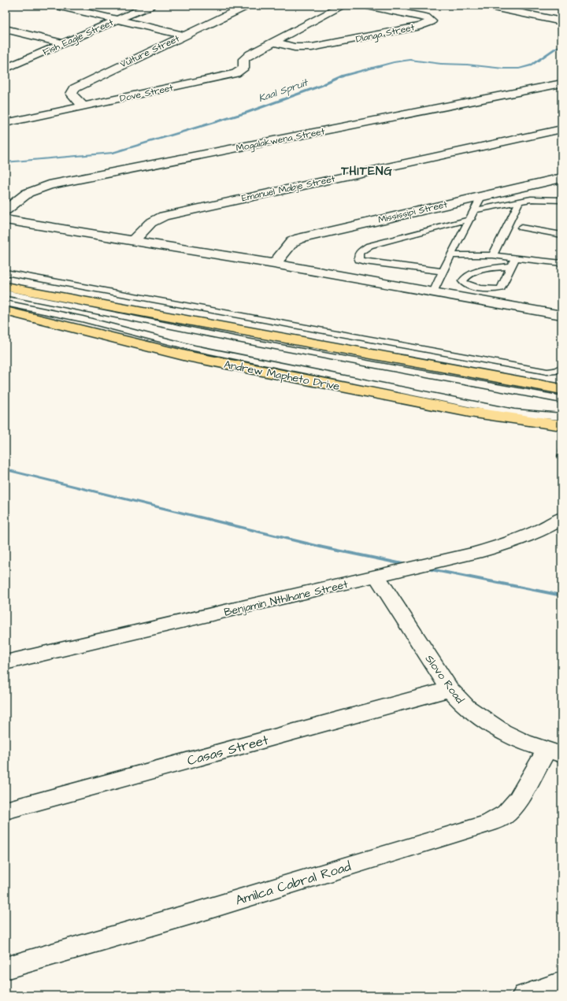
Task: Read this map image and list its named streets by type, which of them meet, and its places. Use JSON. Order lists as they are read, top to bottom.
{
  "streets": {
    "main road": ["Andrew Mapheto Drive"],
    "street": [
      "Dlanga Street",
      "Fish Eagle Street",
      "Vulture Street",
      "Dove Street",
      "Mogalakwena Street",
      "Emanuel Mabje Street",
      "Mississipi Street",
      "Benjamin Nthlhane Street",
      "Slovo Road",
      "Casas Street",
      "Amilca Cabral Road"
    ]
  },
  "crossings": [
    ["Dlanga Street", "Dove Street"],
    ["Vulture Street", "Dove Street"],
    ["Benjamin Nthlhane Street", "Slovo Road"],
    ["Slovo Road", "Casas Street"],
    ["Slovo Road", "Amilca Cabral Road"]
  ],
  "districts": ["THITENG"],
  "water": ["Kaal Spruit"]
}
